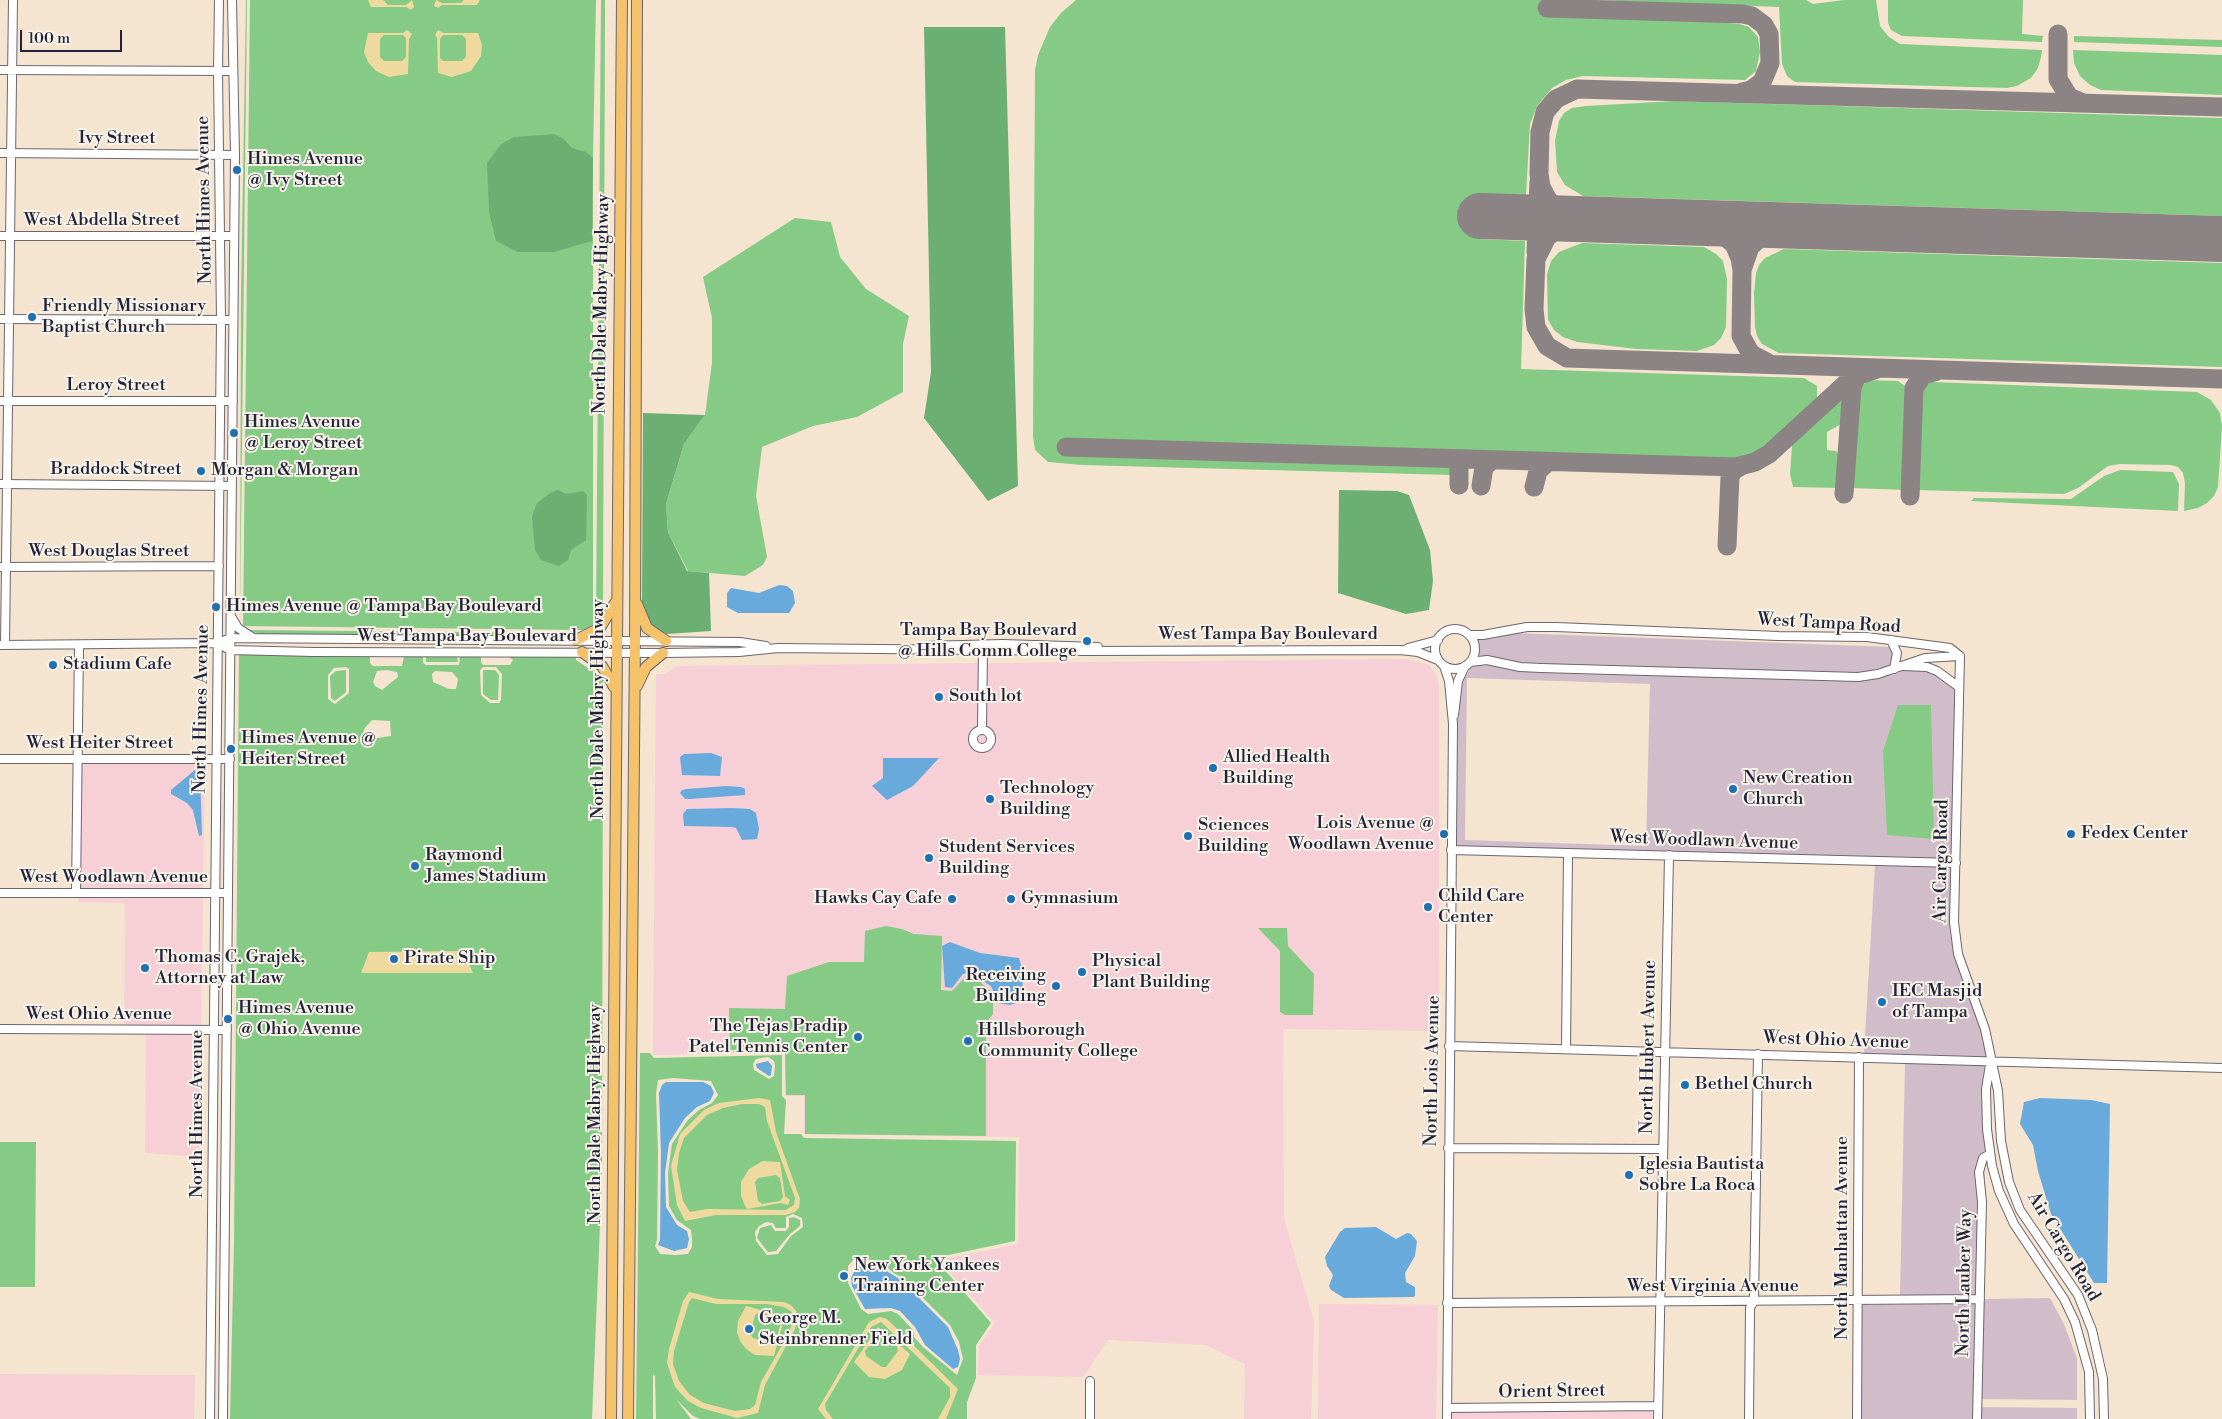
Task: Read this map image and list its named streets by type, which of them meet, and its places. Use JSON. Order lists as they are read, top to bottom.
{
  "streets": {
    "main road": ["North Dale Mabry Highway"],
    "street": [
      "Ivy Street",
      "North Himes Avenue",
      "West Abdella Street",
      "Leroy Street",
      "Braddock Street",
      "West Douglas Street",
      "West Tampa Road",
      "West Tampa Bay Boulevard",
      "West Heiter Street",
      "West Woodlawn Avenue",
      "Air Cargo Road",
      "West Ohio Avenue",
      "North Hubert Avenue",
      "North Lois Avenue",
      "North Manhattan Avenue",
      "North Lauber Way",
      "West Virginia Avenue",
      "Orient Street"
    ]
  },
  "crossings": [
    ["Ivy Street", "North Himes Avenue"],
    ["North Himes Avenue", "West Abdella Street"],
    ["North Himes Avenue", "Leroy Street"],
    ["North Himes Avenue", "Braddock Street"],
    ["North Himes Avenue", "West Douglas Street"],
    ["North Himes Avenue", "West Tampa Bay Boulevard"],
    ["North Himes Avenue", "West Heiter Street"],
    ["North Himes Avenue", "West Woodlawn Avenue"],
    ["North Himes Avenue", "West Ohio Avenue"],
    ["North Dale Mabry Highway", "West Tampa Bay Boulevard"],
    ["West Tampa Road", "West Tampa Bay Boulevard"],
    ["West Tampa Road", "Air Cargo Road"],
    ["West Tampa Road", "North Lois Avenue"],
    ["West Tampa Bay Boulevard", "North Lois Avenue"],
    ["West Woodlawn Avenue", "Air Cargo Road"],
    ["West Woodlawn Avenue", "North Hubert Avenue"],
    ["West Woodlawn Avenue", "North Lois Avenue"],
    ["Air Cargo Road", "West Ohio Avenue"],
    ["Air Cargo Road", "North Lauber Way"],
    ["West Ohio Avenue", "North Hubert Avenue"],
    ["West Ohio Avenue", "North Lois Avenue"],
    ["West Ohio Avenue", "North Manhattan Avenue"],
    ["North Hubert Avenue", "West Virginia Avenue"],
    ["North Hubert Avenue", "Orient Street"],
    ["North Lois Avenue", "West Virginia Avenue"],
    ["North Lois Avenue", "Orient Street"],
    ["North Manhattan Avenue", "West Virginia Avenue"],
    ["North Lauber Way", "West Virginia Avenue"]
  ],
  "places": [
    "Himes Avenue @ Ivy Street",
    "Friendly Missionary Baptist Church",
    "Himes Avenue @ Leroy Street",
    "Morgan & Morgan",
    "Himes Avenue @ Tampa Bay Boulevard",
    "Tampa Bay Boulevard @ Hills Comm College",
    "Stadium Cafe",
    "South lot",
    "Himes Avenue @ Heiter Street",
    "Allied Health Building",
    "New Creation Church",
    "Technology Building",
    "Lois Avenue @ Woodlawn Avenue",
    "Fedex Center",
    "Sciences Building",
    "Student Services Building",
    "Raymond James Stadium",
    "Hawks Cay Cafe",
    "Gymnasium",
    "Child Care Center",
    "Pirate Ship",
    "Thomas C. Grajek, Attorney at Law",
    "Physical Plant Building",
    "Receiving Building",
    "IEC Masjid of Tampa",
    "Himes Avenue @ Ohio Avenue",
    "The Tejas Pradip Patel Tennis Center",
    "Hillsborough Community College",
    "Bethel Church",
    "Iglesia Bautista Sobre La Roca",
    "New York Yankees Training Center",
    "George M. Steinbrenner Field"
  ],
  "scale_bar": "100 m"
}
